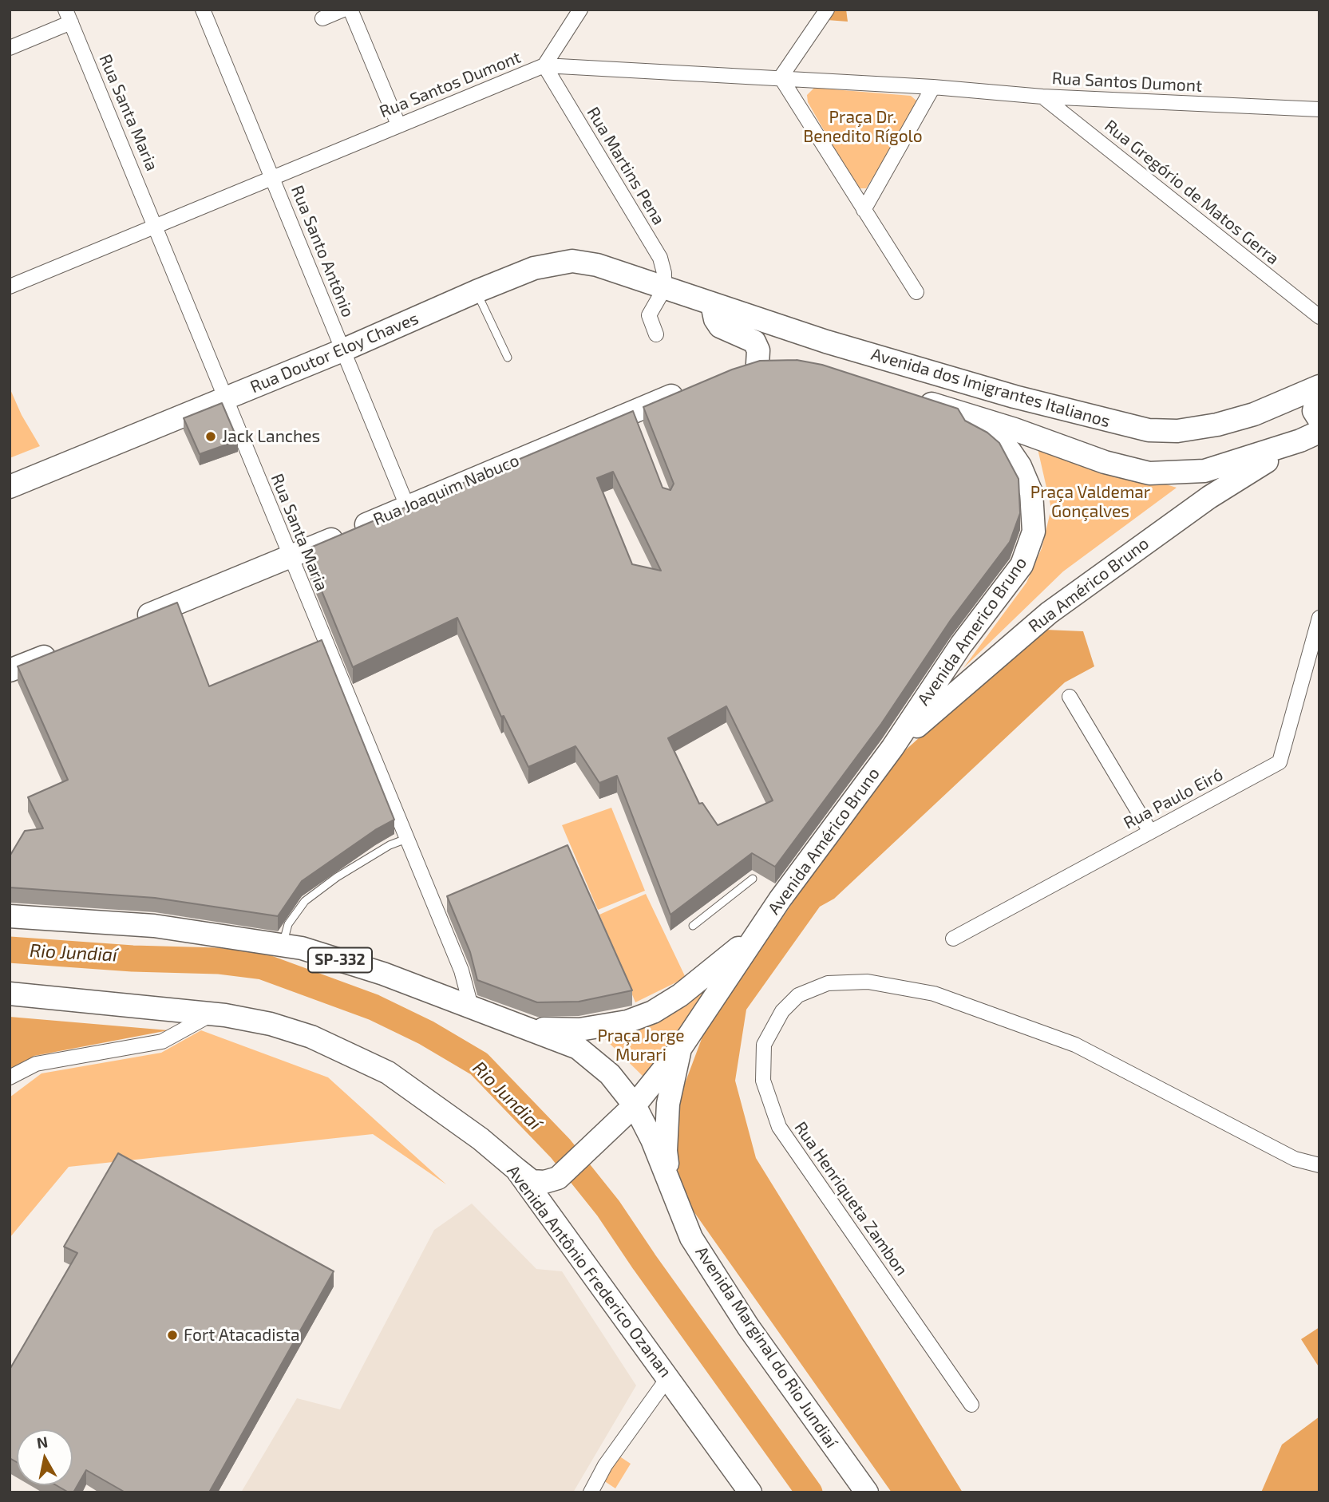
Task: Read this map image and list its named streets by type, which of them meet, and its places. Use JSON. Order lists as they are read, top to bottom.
{
  "streets": {
    "main road": [
      "Rua Doutor Eloy Chaves",
      "Avenida dos Imigrantes Italianos",
      "Rua Joaquim Nabuco",
      "Rua Américo Bruno",
      "Avenida Americo Bruno",
      "Avenida Américo Bruno",
      "SP-332",
      "Avenida Antônio Frederico Ozanan",
      "Avenida Marginal do Rio Jundiaí"
    ],
    "street": [
      "Rua Santos Dumont",
      "Rua Santa Maria",
      "Rua Martins Pena",
      "Rua Gregório de Matos Gerra",
      "Rua Santo Antônio",
      "Rua Paulo Eiró",
      "Rua Henriqueta Zambon"
    ]
  },
  "crossings": [
    ["Rua Santos Dumont", "Rua Santa Maria"],
    ["Rua Santos Dumont", "Rua Martins Pena"],
    ["Rua Santos Dumont", "Rua Gregório de Matos Gerra"],
    ["Rua Santos Dumont", "Rua Santo Antônio"],
    ["Rua Santa Maria", "Rua Doutor Eloy Chaves"],
    ["Rua Santa Maria", "Rua Joaquim Nabuco"],
    ["Rua Santa Maria", "SP-332"],
    ["Rua Martins Pena", "Rua Doutor Eloy Chaves"],
    ["Rua Martins Pena", "Avenida dos Imigrantes Italianos"],
    ["Rua Santo Antônio", "Rua Doutor Eloy Chaves"],
    ["Rua Santo Antônio", "Rua Joaquim Nabuco"],
    ["Rua Doutor Eloy Chaves", "Avenida dos Imigrantes Italianos"],
    ["Avenida dos Imigrantes Italianos", "Rua Américo Bruno"],
    ["Avenida dos Imigrantes Italianos", "Avenida Americo Bruno"],
    ["Rua Américo Bruno", "Avenida Americo Bruno"],
    ["Rua Américo Bruno", "Avenida Américo Bruno"],
    ["Avenida Americo Bruno", "Avenida Américo Bruno"],
    ["SP-332", "Avenida Marginal do Rio Jundiaí"]
  ],
  "water": ["Rio Jundiaí"],
  "parks": ["Praça Dr. Benedito Rígolo", "Praça Valdemar Gonçalves", "Praça Jorge Murari"],
  "places": ["Jack Lanches", "Fort Atacadista"],
  "north": "top"
}
